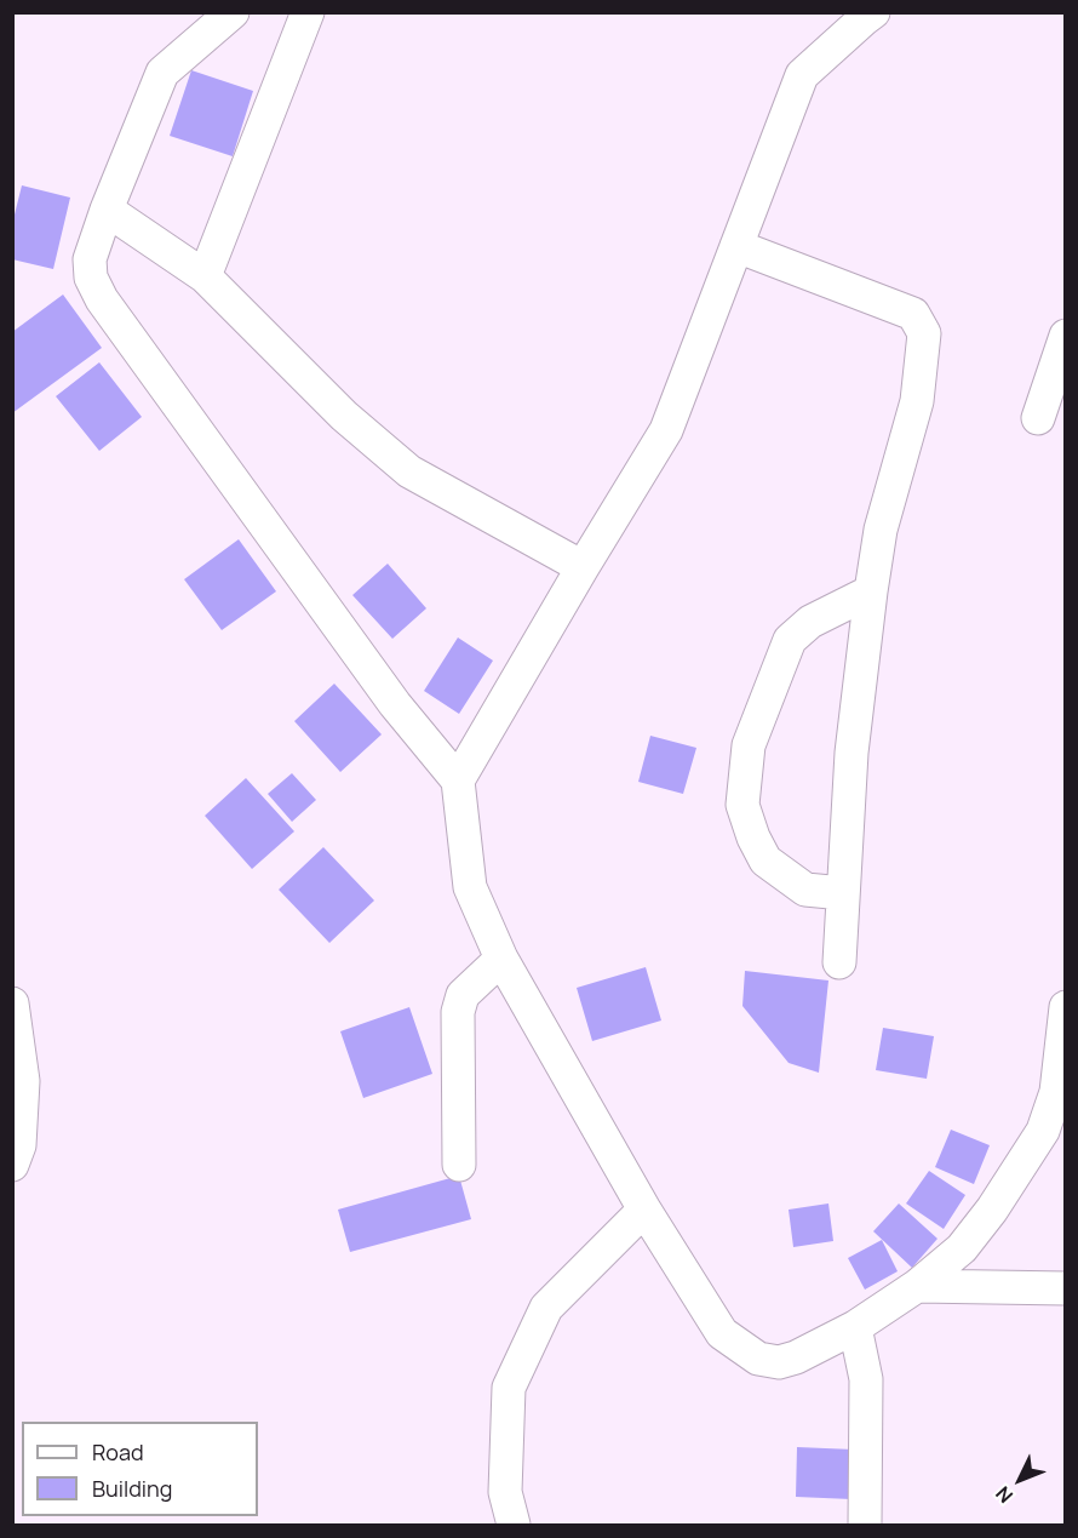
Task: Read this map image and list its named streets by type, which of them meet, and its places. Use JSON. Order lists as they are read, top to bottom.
{
  "legend": ["Road", "Building"],
  "north": "bottom left"
}
